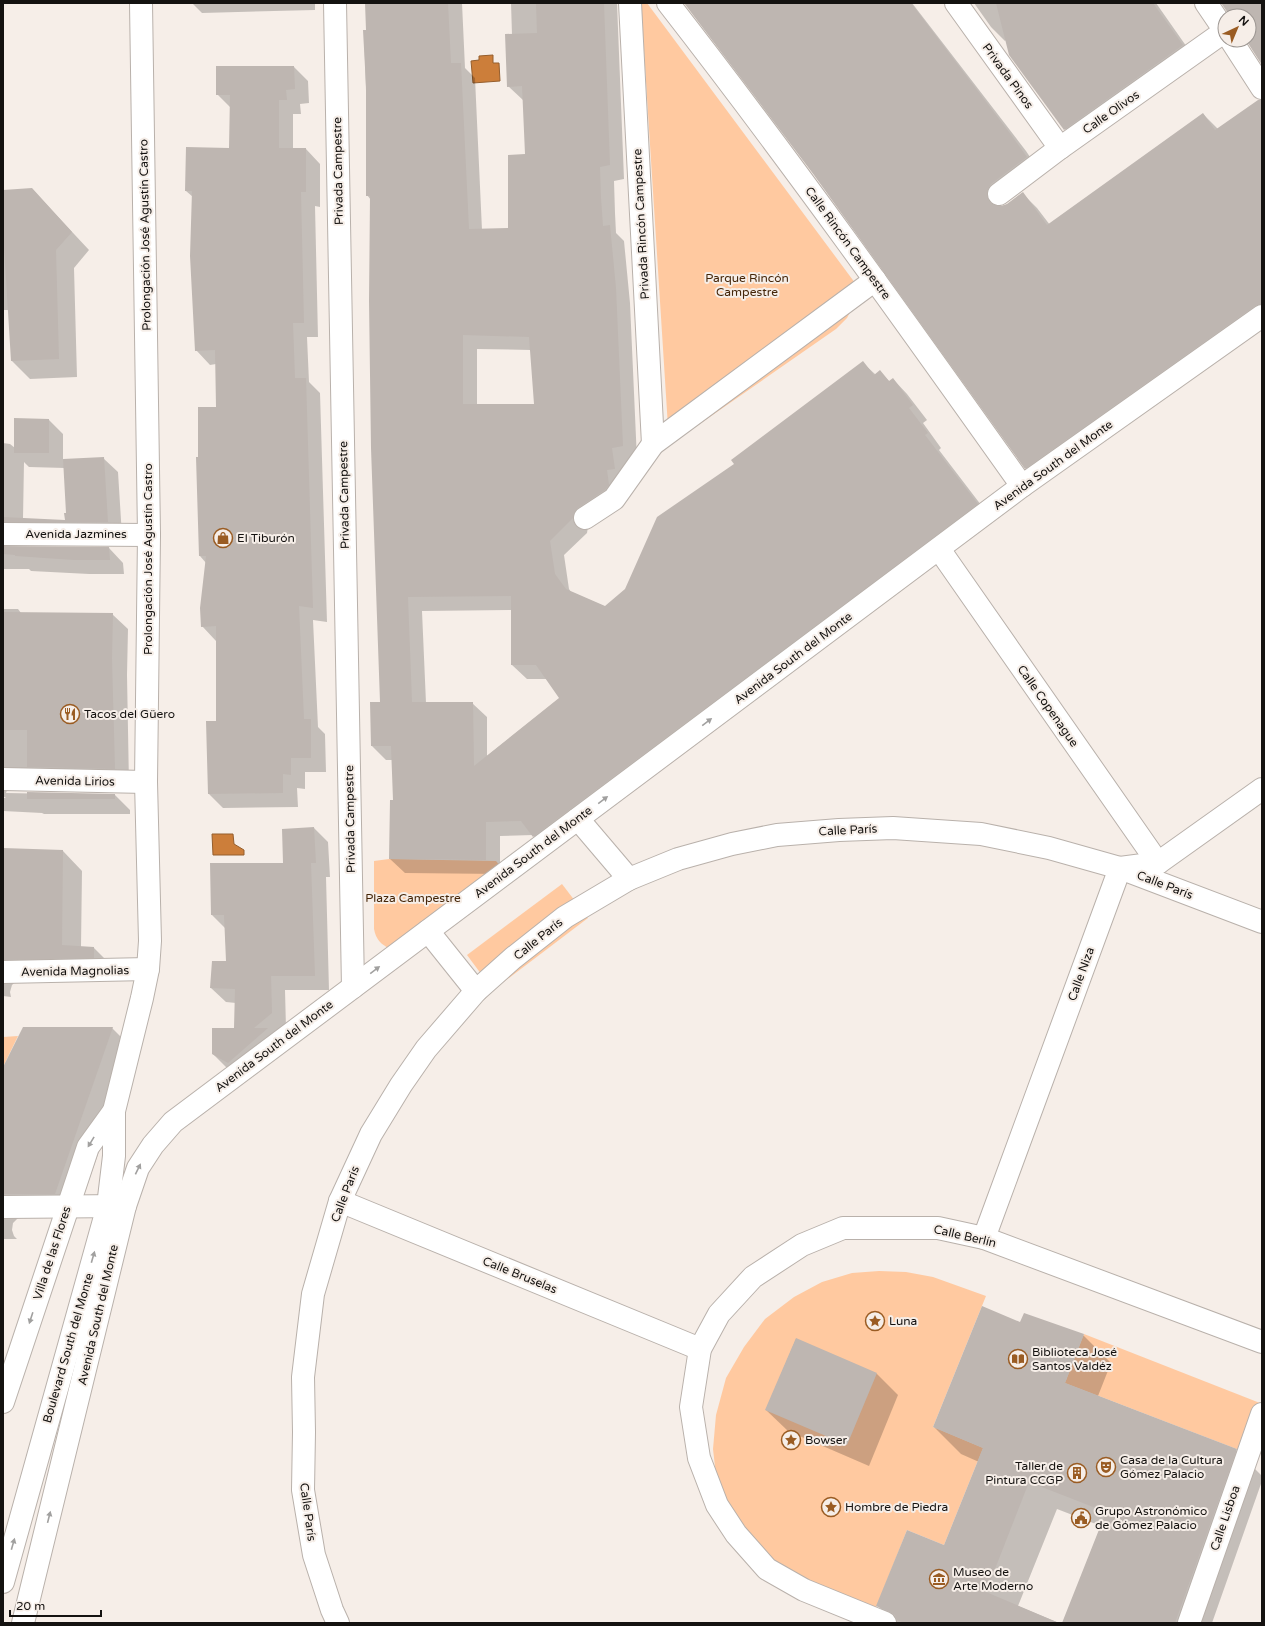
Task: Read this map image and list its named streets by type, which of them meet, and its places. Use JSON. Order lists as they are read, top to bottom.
{
  "streets": {
    "main road": [
      "Privada Pinos",
      "Calle Olivos",
      "Privada Campestre",
      "Privada Rincón Campestre",
      "Prolongación José Agustín Castro",
      "Calle Rincón Campestre",
      "Avenida South del Monte",
      "Avenida Jazmines",
      "Calle Copenague",
      "Avenida Lirios",
      "Calle París",
      "Avenida Magnolias",
      "Calle Niza",
      "Calle Berlín",
      "Villa de las Flores",
      "Calle Bruselas",
      "Boulevard South del Monte",
      "Calle Lisboa"
    ]
  },
  "crossings": [
    ["Privada Pinos", "Calle Olivos"],
    ["Privada Campestre", "Avenida South del Monte"],
    ["Prolongación José Agustín Castro", "Avenida Jazmines"],
    ["Prolongación José Agustín Castro", "Avenida Lirios"],
    ["Prolongación José Agustín Castro", "Avenida Magnolias"],
    ["Prolongación José Agustín Castro", "Villa de las Flores"],
    ["Prolongación José Agustín Castro", "Boulevard South del Monte"],
    ["Calle Rincón Campestre", "Avenida South del Monte"],
    ["Avenida South del Monte", "Calle Copenague"],
    ["Avenida South del Monte", "Boulevard South del Monte"],
    ["Calle París", "Calle Niza"],
    ["Calle París", "Calle Bruselas"],
    ["Calle Niza", "Calle Berlín"],
    ["Calle Berlín", "Calle Bruselas"],
    ["Villa de las Flores", "Boulevard South del Monte"]
  ],
  "one_way": ["Avenida South del Monte", "Villa de las Flores", "Boulevard South del Monte"],
  "parks": ["Parque Rincón Campestre", "Plaza Campestre"],
  "places": {
    "shop": ["El Tiburón"],
    "restaurant": ["Tacos del Güero"],
    "place": ["Luna", "Bowser", "Hombre de Piedra"],
    "library": ["Biblioteca José Santos Valdéz"],
    "theatre": ["Casa de la Cultura Gómez Palacio"],
    "building": ["Taller de Pintura CCGP"],
    "public building": ["Grupo Astronómico de Gómez Palacio"],
    "museum": ["Museo de Arte Moderno"]
  },
  "scale_bar": "20 m",
  "north": "top right"
}
